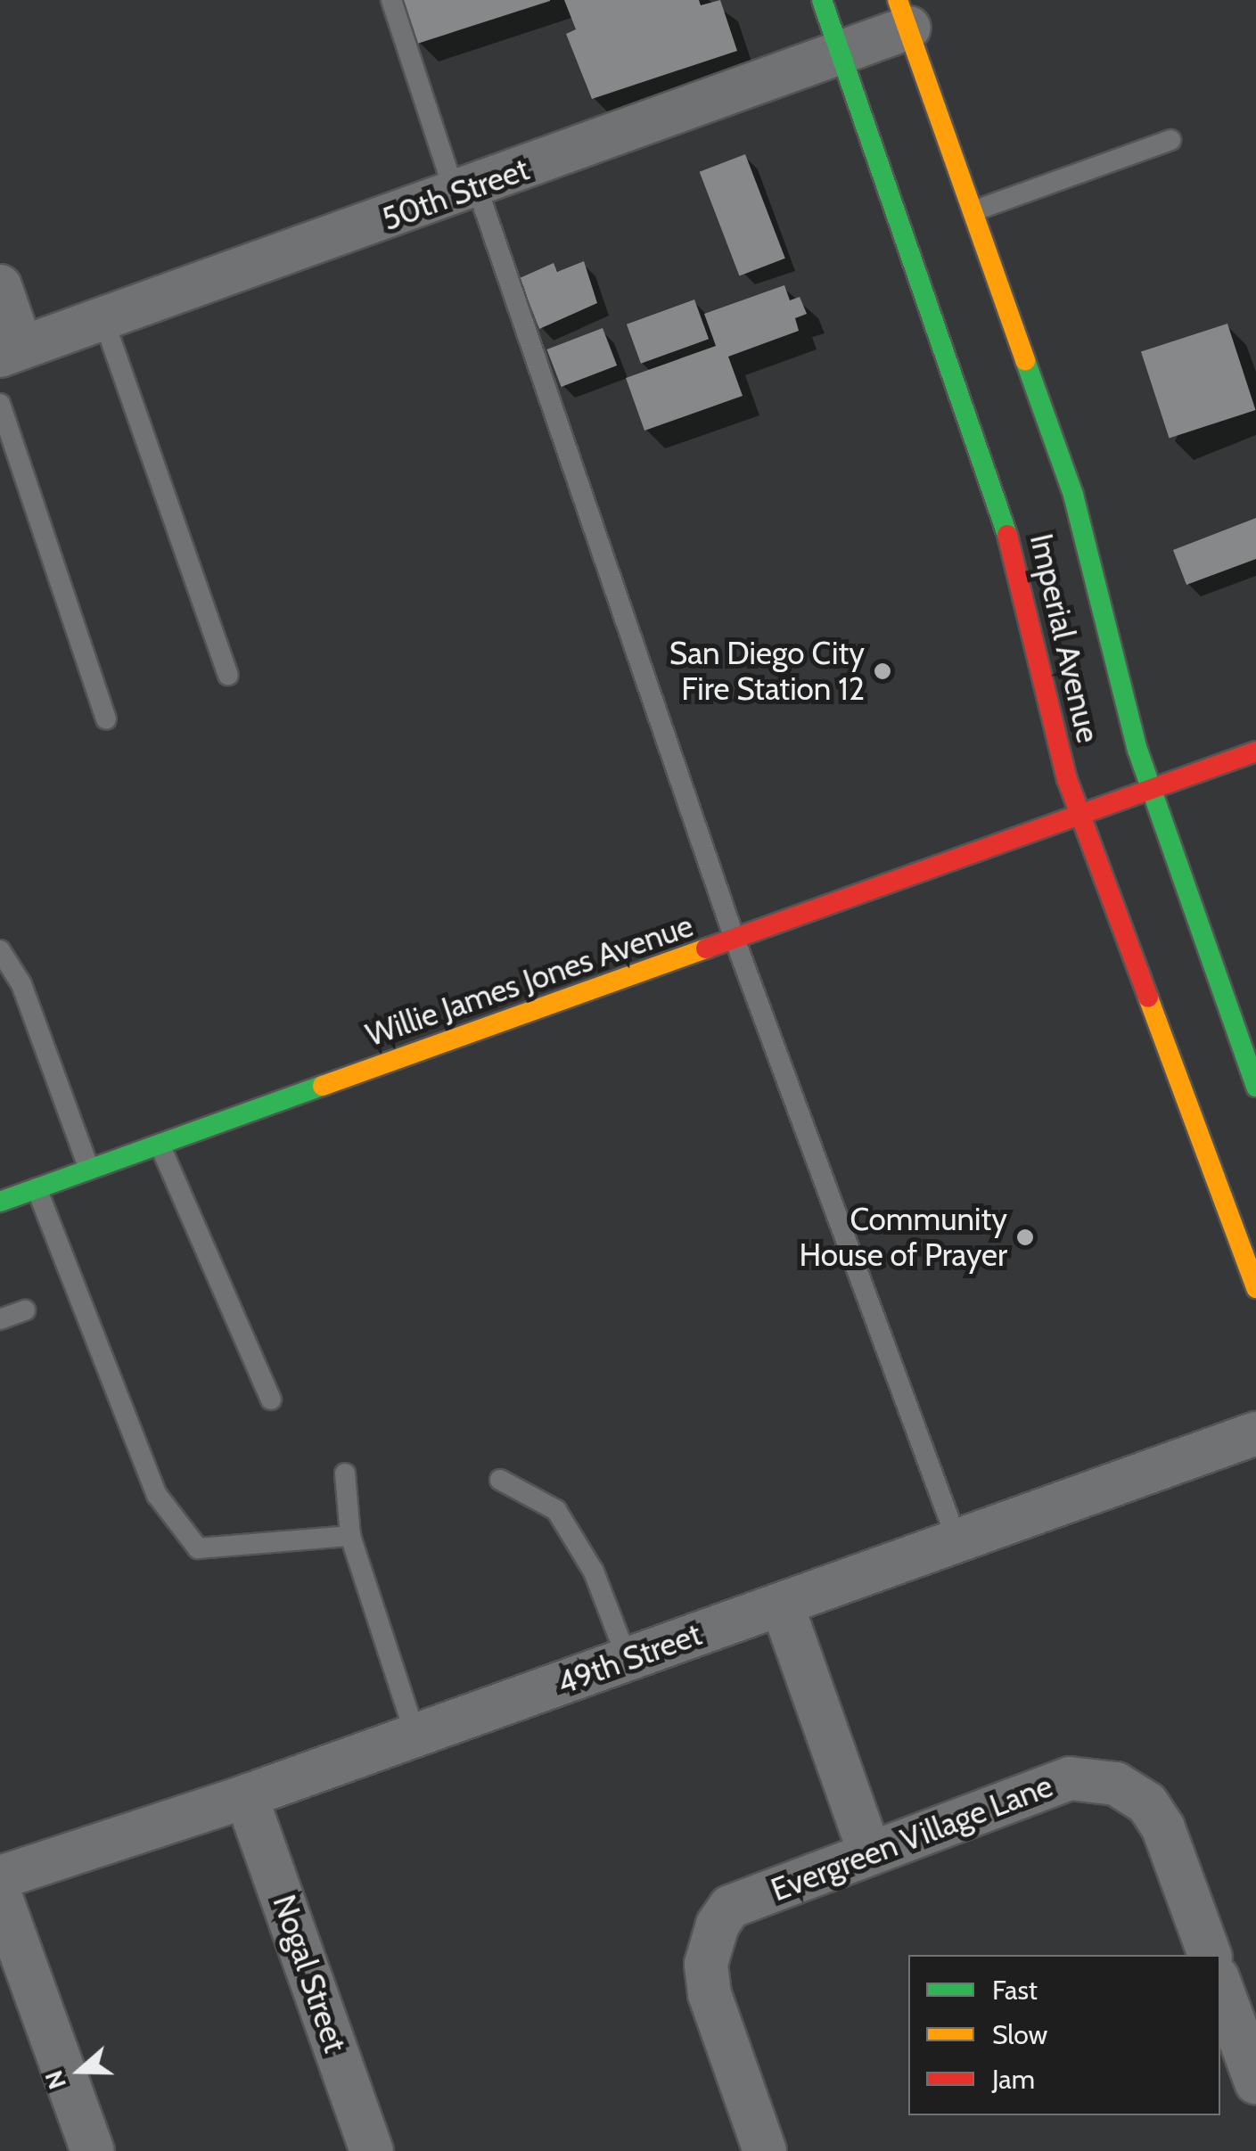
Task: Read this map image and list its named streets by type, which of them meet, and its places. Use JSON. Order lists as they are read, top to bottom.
{
  "streets": {
    "main road": ["Imperial Avenue", "Willie James Jones Avenue"],
    "street": [
      "50th Street",
      "49th Street",
      "Evergreen Village Lane",
      "Nogal Street"
    ]
  },
  "crossings": [
    ["50th Street", "Imperial Avenue"],
    ["Imperial Avenue", "Willie James Jones Avenue"],
    ["49th Street", "Nogal Street"]
  ],
  "places": ["San Diego City Fire Station 12", "Community House of Prayer"],
  "legend": ["Fast", "Slow", "Jam"],
  "north": "left"
}
